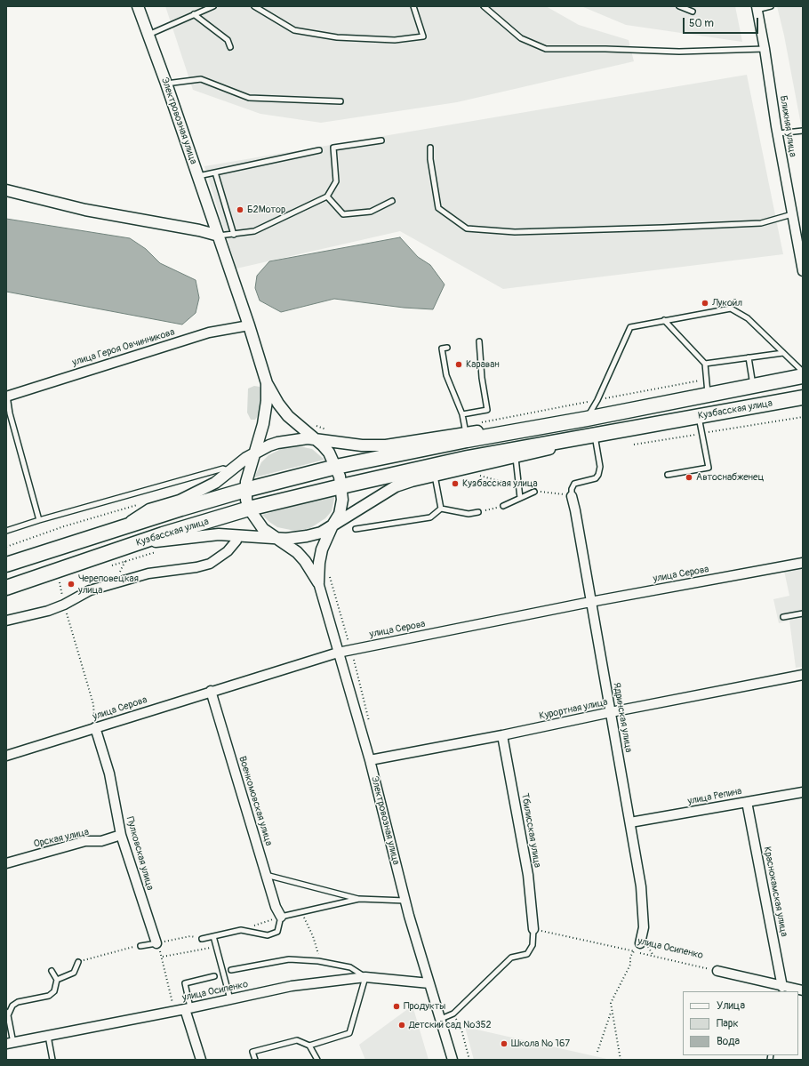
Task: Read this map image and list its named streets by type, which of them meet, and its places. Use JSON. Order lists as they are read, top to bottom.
{
  "streets": {
    "main road": ["Кузбасская улица"],
    "street": [
      "Электровозная улица",
      "Ближняя улица",
      "улица Героя Овчинникова",
      "улица Серова",
      "Курортная улица",
      "Ядринская улица",
      "улица Репина",
      "Военкомовская улица",
      "Тбилисская улица",
      "Орская улица",
      "Пулковская улица",
      "Краснокамская улица",
      "улица Осипенко"
    ]
  },
  "crossings": [
    ["Электровозная улица", "улица Героя Овчинникова"],
    ["Электровозная улица", "улица Серова"],
    ["Электровозная улица", "Курортная улица"],
    ["Электровозная улица", "улица Осипенко"],
    ["улица Серова", "Ядринская улица"],
    ["улица Серова", "Военкомовская улица"],
    ["улица Серова", "Пулковская улица"],
    ["Курортная улица", "Ядринская улица"],
    ["Курортная улица", "Тбилисская улица"],
    ["Ядринская улица", "улица Репина"],
    ["улица Репина", "Краснокамская улица"],
    ["Тбилисская улица", "улица Осипенко"],
    ["Орская улица", "Пулковская улица"]
  ],
  "places": [
    "Б2Мотор",
    "Лукойл",
    "Караван",
    "Автоснабженец",
    "Кузбасская улица",
    "Череповецкая улица",
    "Продукты",
    "Детский сад №352",
    "Школа № 167"
  ],
  "legend": ["Улица", "Парк", "Вода"],
  "scale_bar": "50 m"
}
